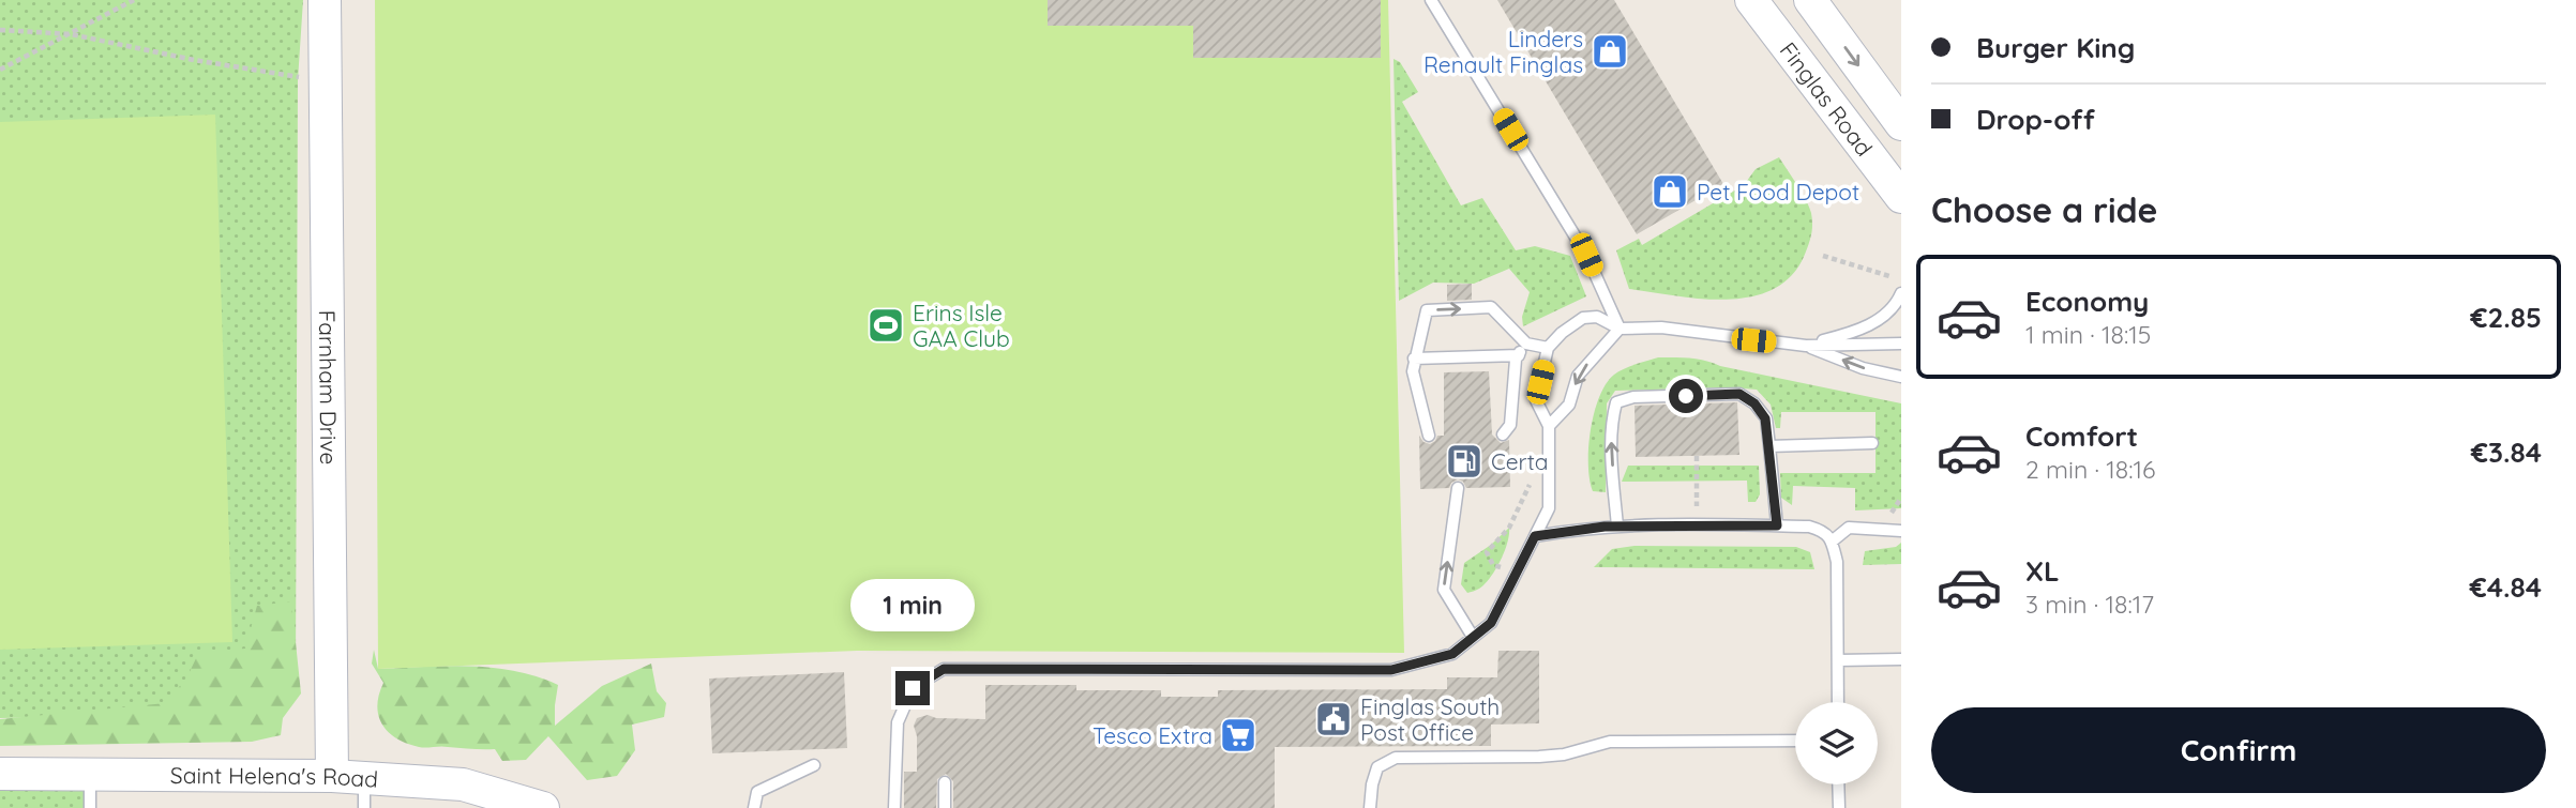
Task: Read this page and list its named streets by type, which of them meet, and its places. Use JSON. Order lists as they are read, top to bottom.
{
  "streets": {
    "street": ["Finglas Road", "Farnham Drive", "Saint Helena's Road"]
  },
  "crossings": [
    ["Farnham Drive", "Saint Helena's Road"]
  ],
  "places": {
    "shop": ["Linders Renault Finglas", "Pet Food Depot"],
    "sports": ["Erins Isle GAA Club"],
    "fuel station": ["Certa"],
    "public building": ["Finglas South Post Office"],
    "supermarket": ["Tesco Extra"]
  },
  "page": {
    "banner": ["Burger King", "Drop-off"],
    "heading": "Choose a ride",
    "list": [
      {
        "name": "Economy",
        "note": "1 min · 18:15",
        "value": "€2.85"
      },
      {
        "name": "Comfort",
        "note": "2 min · 18:16",
        "value": "€3.84"
      },
      {
        "name": "XL",
        "note": "3 min · 18:17",
        "value": "€4.84"
      }
    ],
    "bubble": "1 min",
    "buttons": "Confirm"
  }
}
